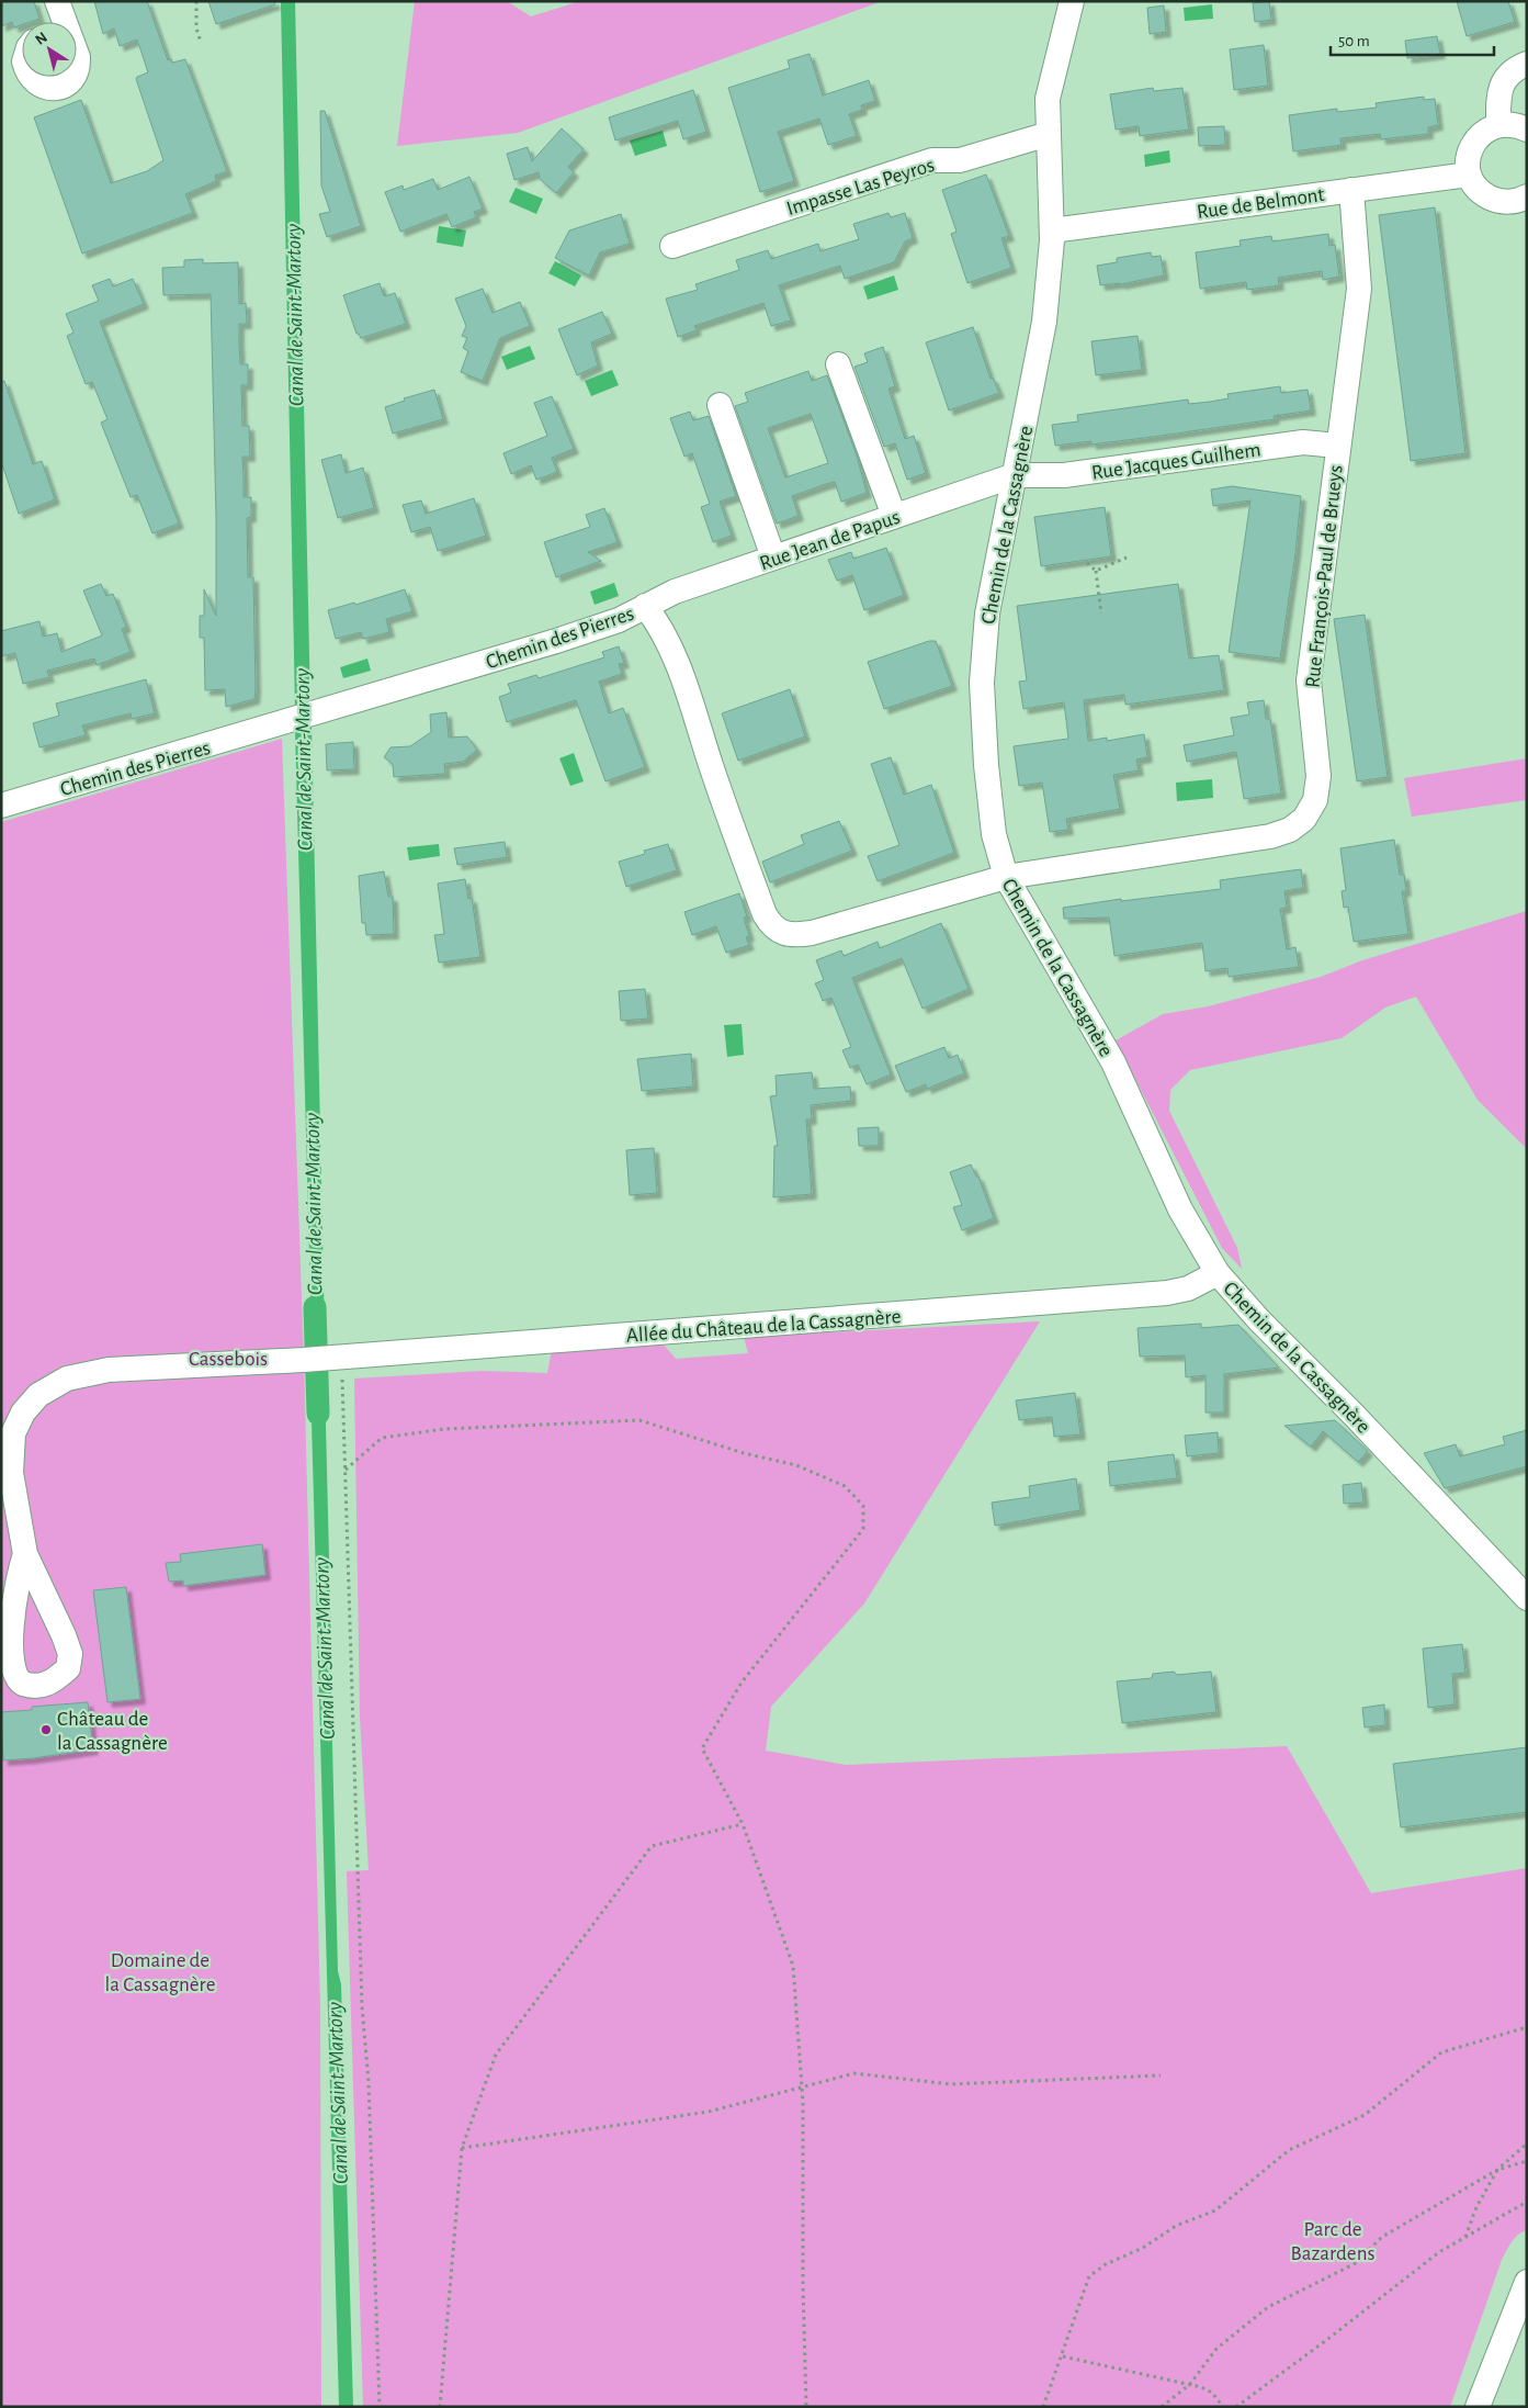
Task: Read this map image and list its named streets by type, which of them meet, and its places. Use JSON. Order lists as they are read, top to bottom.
{
  "streets": {
    "street": [
      "Impasse Las Peyros",
      "Rue de Belmont",
      "Rue Jacques Guilhem",
      "Chemin de la Cassagnère",
      "Rue Jean de Papus",
      "Rue François-Paul de Brueys",
      "Chemin des Pierres",
      "Allée du Château de la Cassagnère"
    ]
  },
  "crossings": [
    ["Impasse Las Peyros", "Chemin de la Cassagnère"],
    ["Rue de Belmont", "Chemin de la Cassagnère"],
    ["Rue de Belmont", "Rue François-Paul de Brueys"],
    ["Rue Jacques Guilhem", "Chemin de la Cassagnère"],
    ["Rue Jacques Guilhem", "Rue Jean de Papus"],
    ["Rue Jacques Guilhem", "Rue François-Paul de Brueys"],
    ["Chemin de la Cassagnère", "Rue Jean de Papus"],
    ["Chemin de la Cassagnère", "Rue François-Paul de Brueys"],
    ["Chemin de la Cassagnère", "Chemin des Pierres"],
    ["Chemin de la Cassagnère", "Allée du Château de la Cassagnère"],
    ["Rue Jean de Papus", "Chemin des Pierres"],
    ["Rue François-Paul de Brueys", "Chemin des Pierres"]
  ],
  "water": ["Canal de Saint-Martory"],
  "parks": ["Cassebois", "Domaine de la Cassagnère", "Parc de Bazardens"],
  "places": ["Château de la Cassagnère"],
  "scale_bar": "50 m",
  "north": "top left"
}
